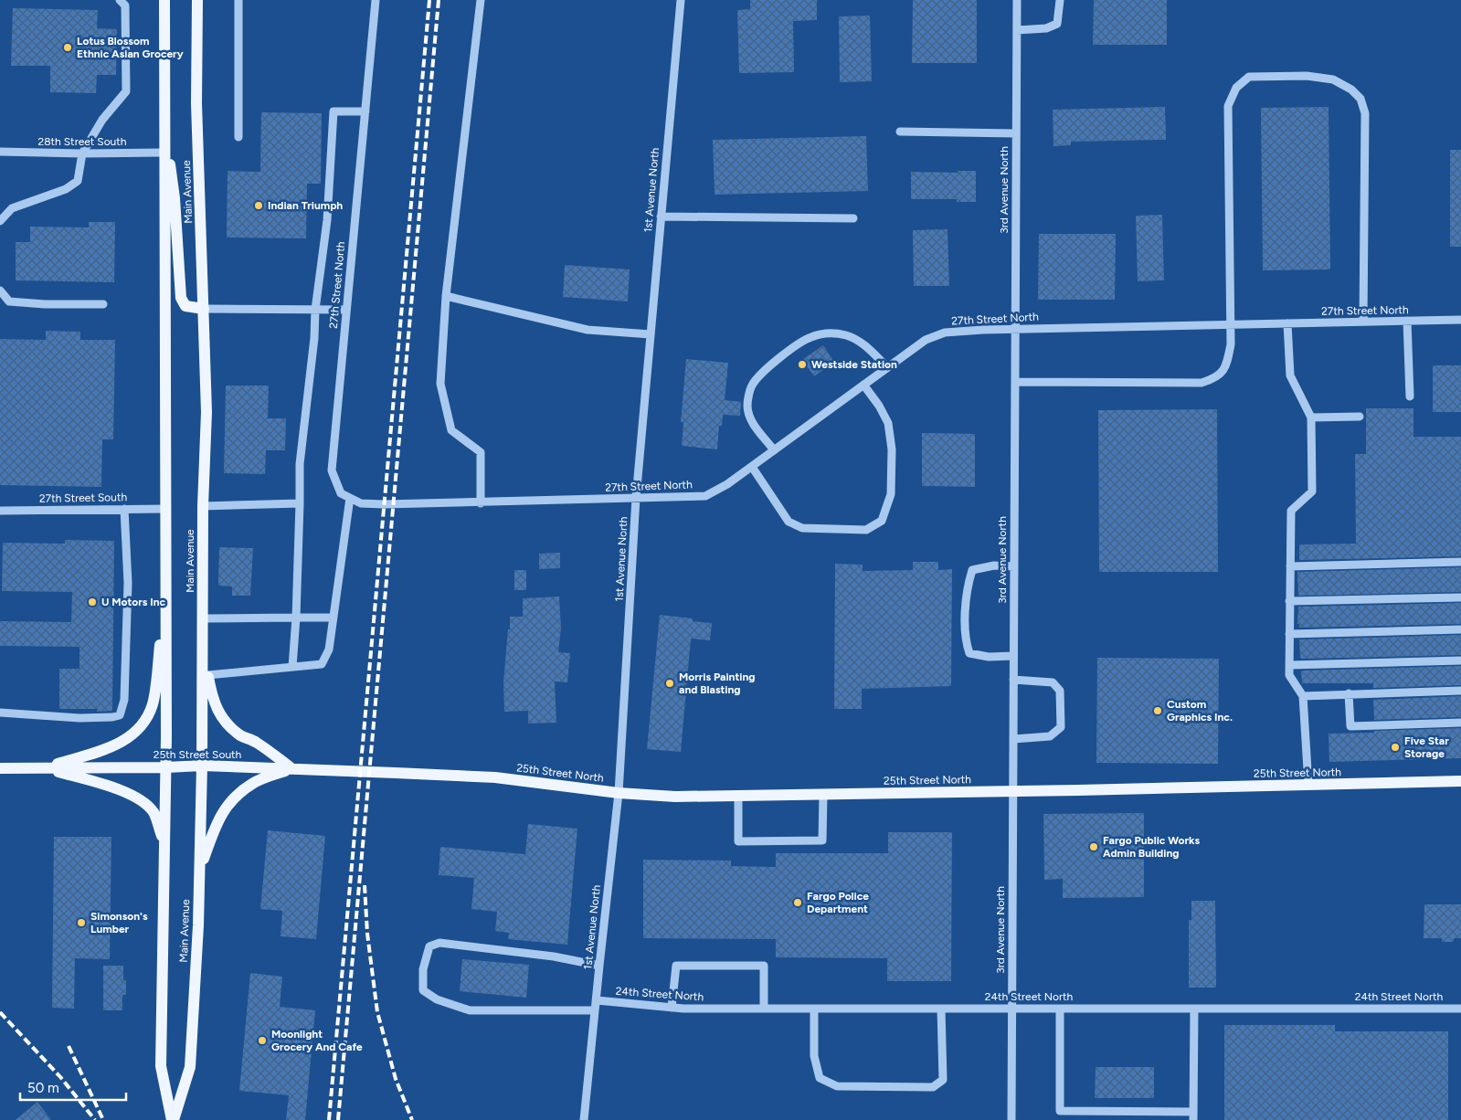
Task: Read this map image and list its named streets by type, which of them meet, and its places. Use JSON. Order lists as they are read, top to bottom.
{
  "streets": {
    "main road": ["Main Avenue", "25th Street South", "25th Street North"],
    "street": [
      "28th Street South",
      "1st Avenue North",
      "3rd Avenue North",
      "27th Street North",
      "27th Street South",
      "24th Street North"
    ]
  },
  "crossings": [
    ["28th Street South", "Main Avenue"],
    ["1st Avenue North", "27th Street North"],
    ["1st Avenue North", "25th Street North"],
    ["1st Avenue North", "24th Street North"],
    ["3rd Avenue North", "27th Street North"],
    ["3rd Avenue North", "25th Street North"],
    ["3rd Avenue North", "24th Street North"],
    ["Main Avenue", "27th Street South"],
    ["Main Avenue", "25th Street South"],
    ["25th Street South", "25th Street North"]
  ],
  "places": [
    "Lotus Blossom Ethnic Asian Grocery",
    "Indian Triumph",
    "Westside Station",
    "U Motors Inc",
    "Morris Painting and Blasting",
    "Custom Graphics Inc.",
    "Five Star Storage",
    "Fargo Public Works Admin Building",
    "Fargo Police Department",
    "Simonson's Lumber",
    "Moonlight Grocery And Cafe"
  ],
  "scale_bar": "50 m"
}
